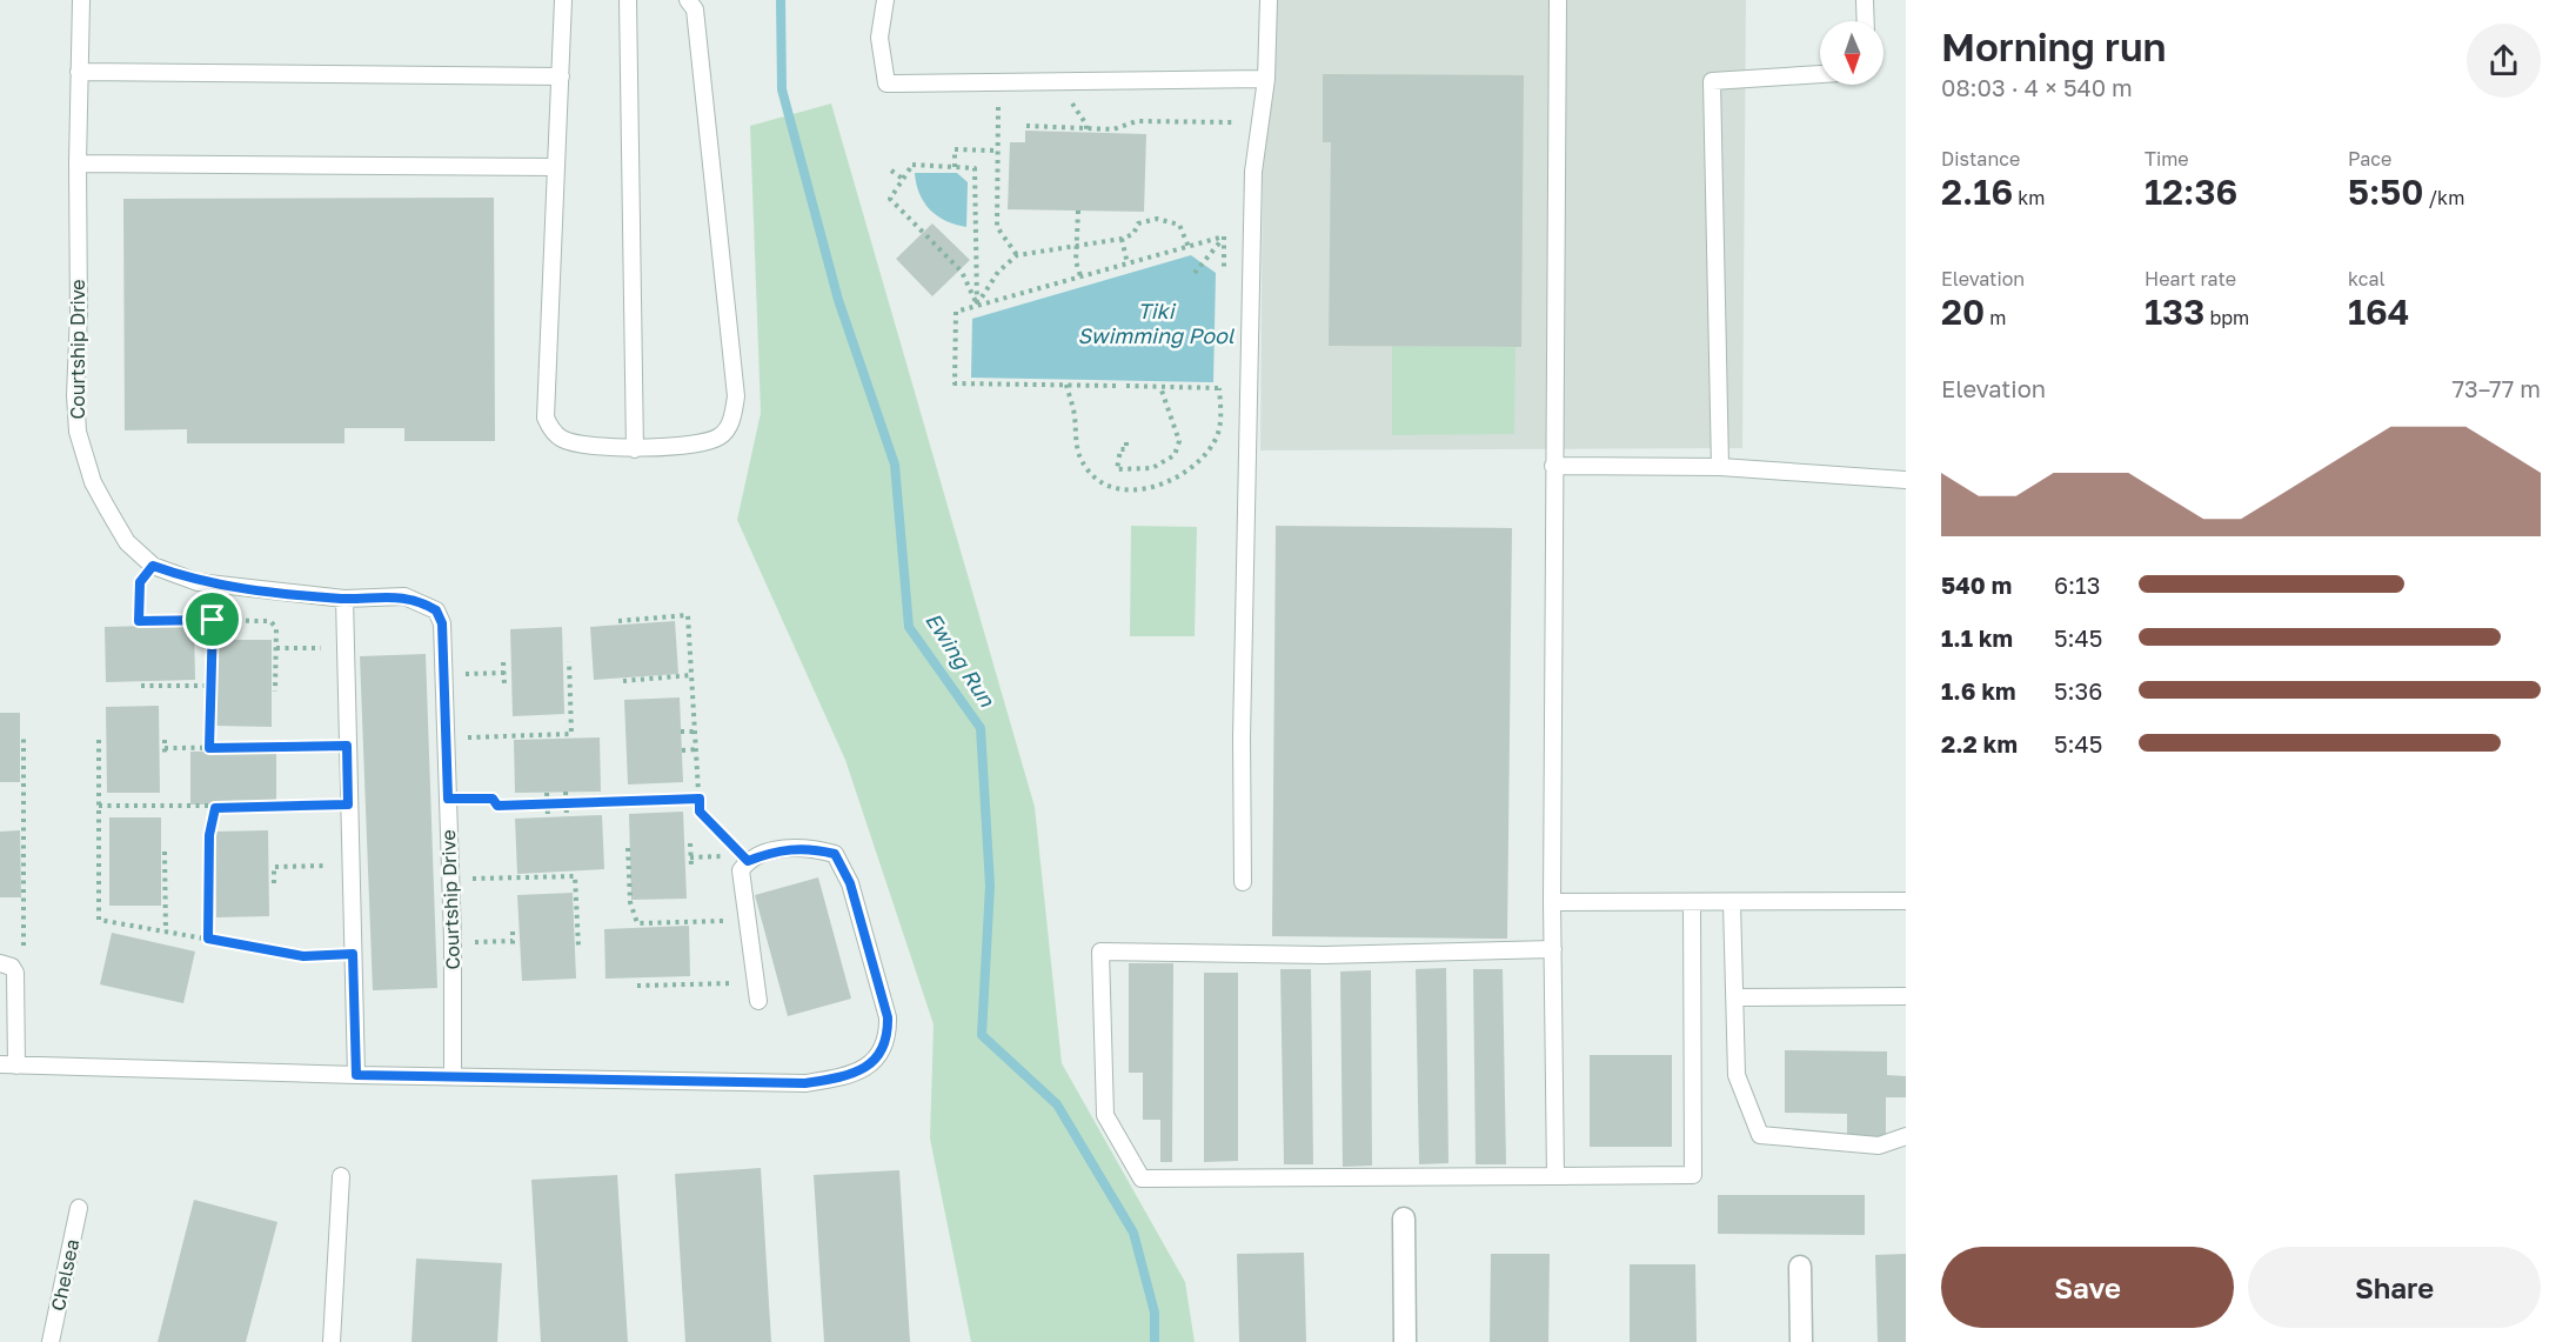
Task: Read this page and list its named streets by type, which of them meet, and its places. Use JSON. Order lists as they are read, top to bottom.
{
  "streets": {
    "lane": ["Courtship Drive", "Chelsea"]
  },
  "water": ["Tiki Swimming Pool", "Ewing Run"],
  "north": "bottom",
  "page": {
    "heading": ["Morning run", "08:03 · 4 × 540 m"],
    "stats": [
      ["Distance", "2.16 km"],
      ["Time", "12:36"],
      ["Pace", "5:50 /km"],
      ["Elevation", "20 m"],
      ["Heart rate", "133 bpm"],
      ["kcal", "164"]
    ],
    "chart": ["Elevation", "73–77 m"],
    "list": [
      {
        "name": "540 m",
        "note": "6:13"
      },
      {
        "name": "1.1 km",
        "note": "5:45"
      },
      {
        "name": "1.6 km",
        "note": "5:36"
      },
      {
        "name": "2.2 km",
        "note": "5:45"
      }
    ],
    "buttons": ["Save", "Share"]
  }
}
